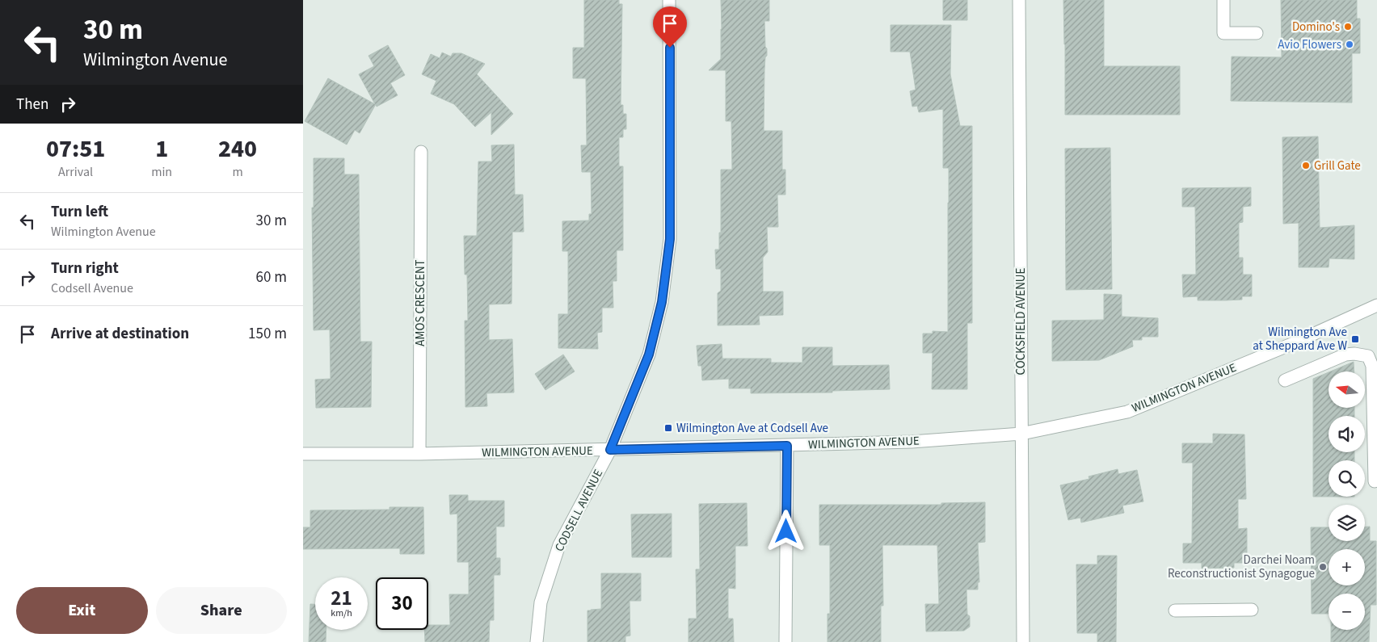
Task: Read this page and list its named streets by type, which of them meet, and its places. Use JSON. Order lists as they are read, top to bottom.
{
  "streets": {
    "street": [
      "AMOS CRESCENT",
      "COCKSFIELD AVENUE",
      "WILMINGTON AVENUE",
      "CODSELL AVENUE"
    ]
  },
  "crossings": [
    ["AMOS CRESCENT", "WILMINGTON AVENUE"],
    ["COCKSFIELD AVENUE", "WILMINGTON AVENUE"],
    ["WILMINGTON AVENUE", "CODSELL AVENUE"]
  ],
  "places": {
    "other": [
      "Domino's",
      "Avio Flowers",
      "Grill Gate",
      "Darchei Noam Reconstructionist Synagogue"
    ],
    "transit": ["Wilmington Ave at Sheppard Ave W", "Wilmington Ave at Codsell Ave"]
  },
  "north": "left",
  "page": {
    "turn": ["30 m", "Wilmington Avenue"],
    "then": "Then",
    "eta": [
      "07:51",
      "Arrival",
      "1",
      "min",
      "240",
      "m"
    ],
    "list": [
      {
        "name": "Turn left",
        "note": "Wilmington Avenue",
        "value": "30 m"
      },
      {
        "name": "Turn right",
        "note": "Codsell Avenue",
        "value": "60 m"
      },
      {
        "name": "Arrive at destination",
        "value": "150 m"
      }
    ],
    "map_buttons": ["+", "−"],
    "speed": "21 km/h",
    "limit": "30",
    "buttons": ["Exit", "Share"]
  }
}
